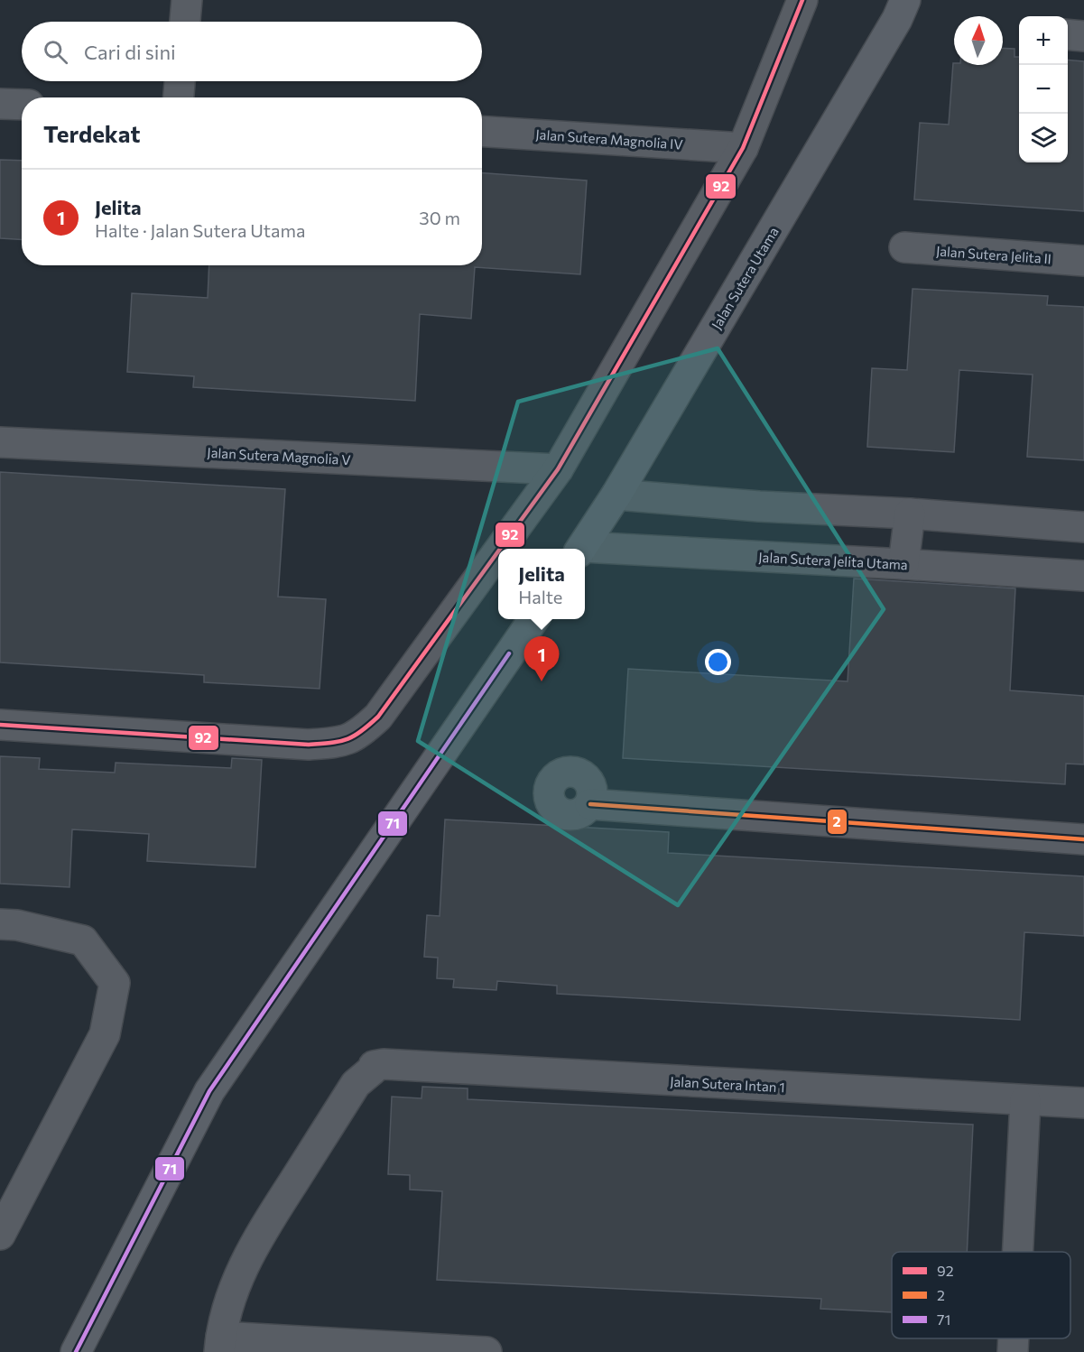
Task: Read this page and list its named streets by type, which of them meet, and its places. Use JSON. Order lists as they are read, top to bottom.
{
  "streets": {
    "street": [
      "Jalan Sutera Magnolia IV",
      "Jalan Sutera Jelita II",
      "Jalan Sutera Utama",
      "Jalan Sutera Magnolia V",
      "Jalan Sutera Jelita Utama",
      "Jalan Sutera Intan 1"
    ]
  },
  "lines": ["transit line 92", "transit line 71", "transit line 2"],
  "legend": ["92", "2", "71"],
  "north": "top",
  "page": {
    "map_buttons": ["+", "−"],
    "search": "Cari di sini",
    "heading": "Terdekat",
    "list": [
      {
        "mark": "1",
        "name": "Jelita",
        "note": "Halte · Jalan Sutera Utama",
        "value": "30 m"
      }
    ],
    "popup": ["Jelita", "Halte"],
    "pins": "1"
  }
}
